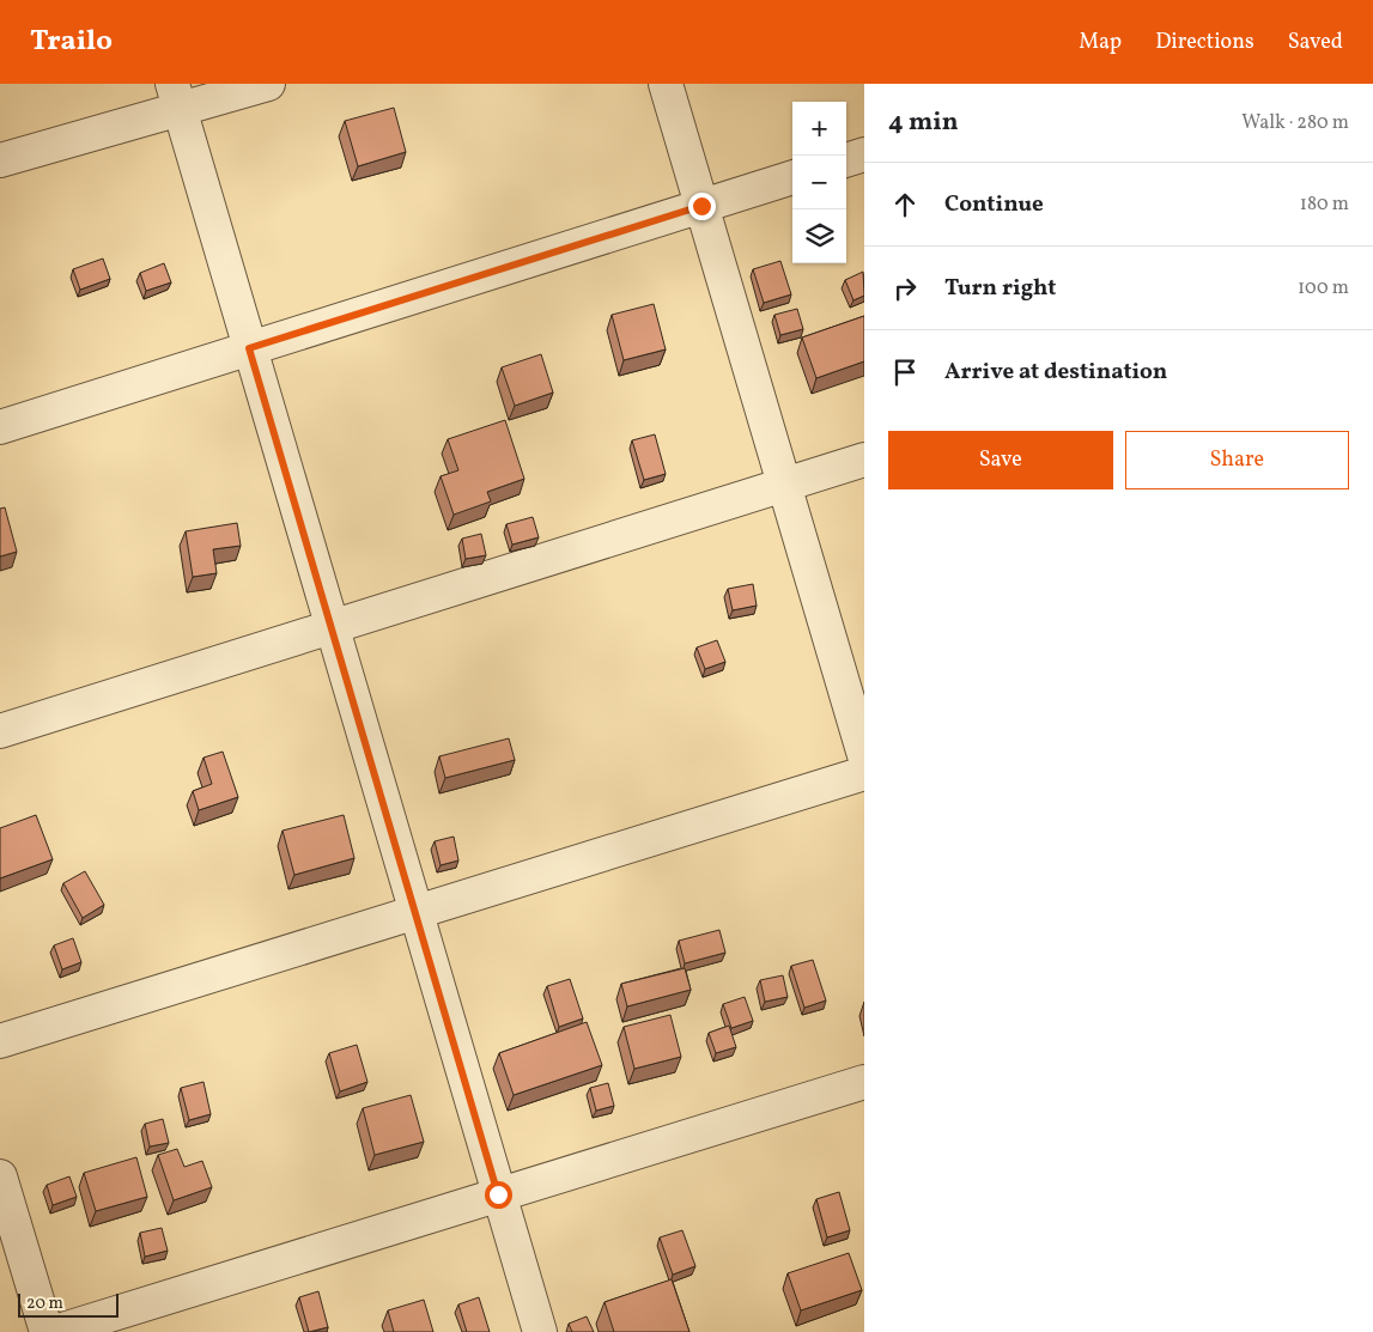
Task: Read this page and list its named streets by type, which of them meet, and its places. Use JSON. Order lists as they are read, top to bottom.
{
  "scale_bar": "20 m",
  "page": {
    "header": "Trailo",
    "nav": ["Map", "Directions", "Saved"],
    "heading": ["4 min", "Walk · 280 m"],
    "map_buttons": ["+", "−"],
    "list": [
      ["Continue", "180 m"],
      ["Turn right", "100 m"],
      "Arrive at destination"
    ],
    "buttons": ["Save", "Share"],
    "scale": "20 m"
  }
}
